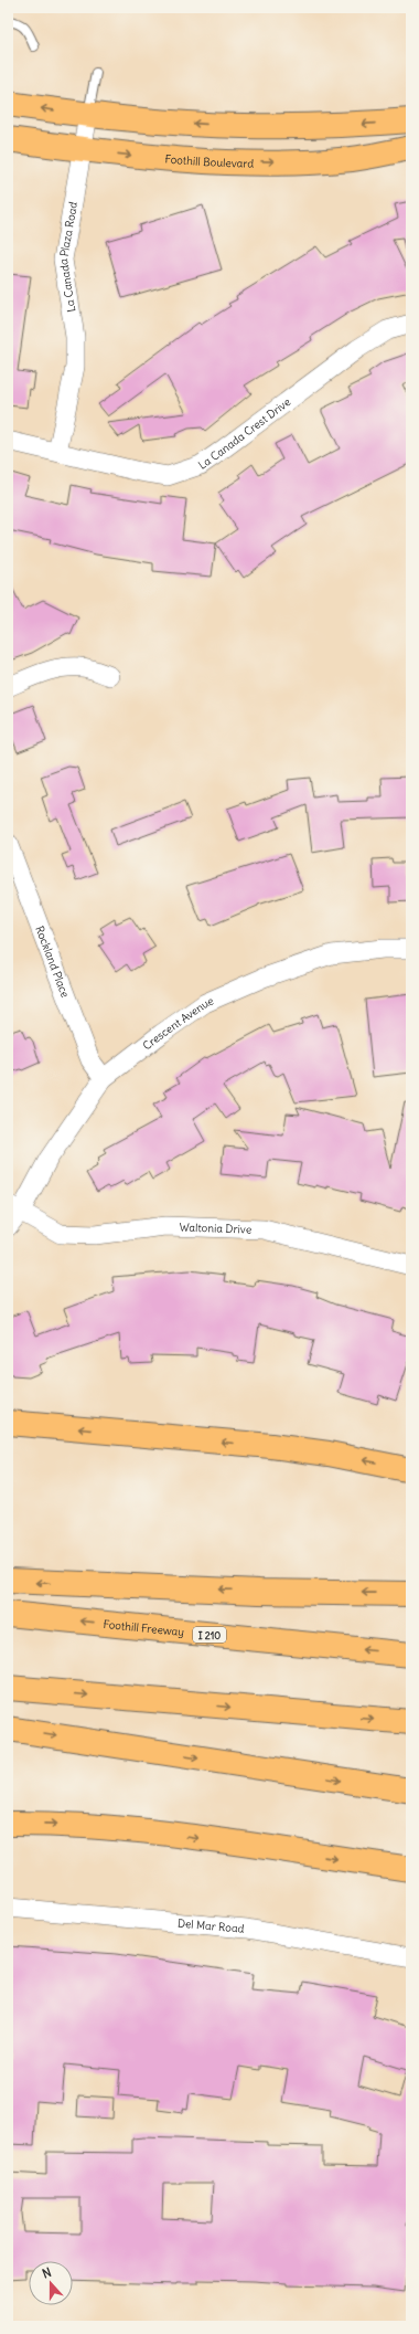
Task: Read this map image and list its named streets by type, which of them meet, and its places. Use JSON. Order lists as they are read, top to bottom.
{
  "streets": {
    "main road": ["Foothill Boulevard", "Foothill Freeway", "I 210"],
    "street": [
      "La Canada Plaza Road",
      "La Canada Crest Drive",
      "Rockland Place",
      "Crescent Avenue",
      "Waltonia Drive",
      "Del Mar Road"
    ]
  },
  "crossings": [
    ["Foothill Boulevard", "La Canada Plaza Road"],
    ["La Canada Plaza Road", "La Canada Crest Drive"],
    ["Rockland Place", "Crescent Avenue"],
    ["Crescent Avenue", "Waltonia Drive"]
  ],
  "north": "top"
}
